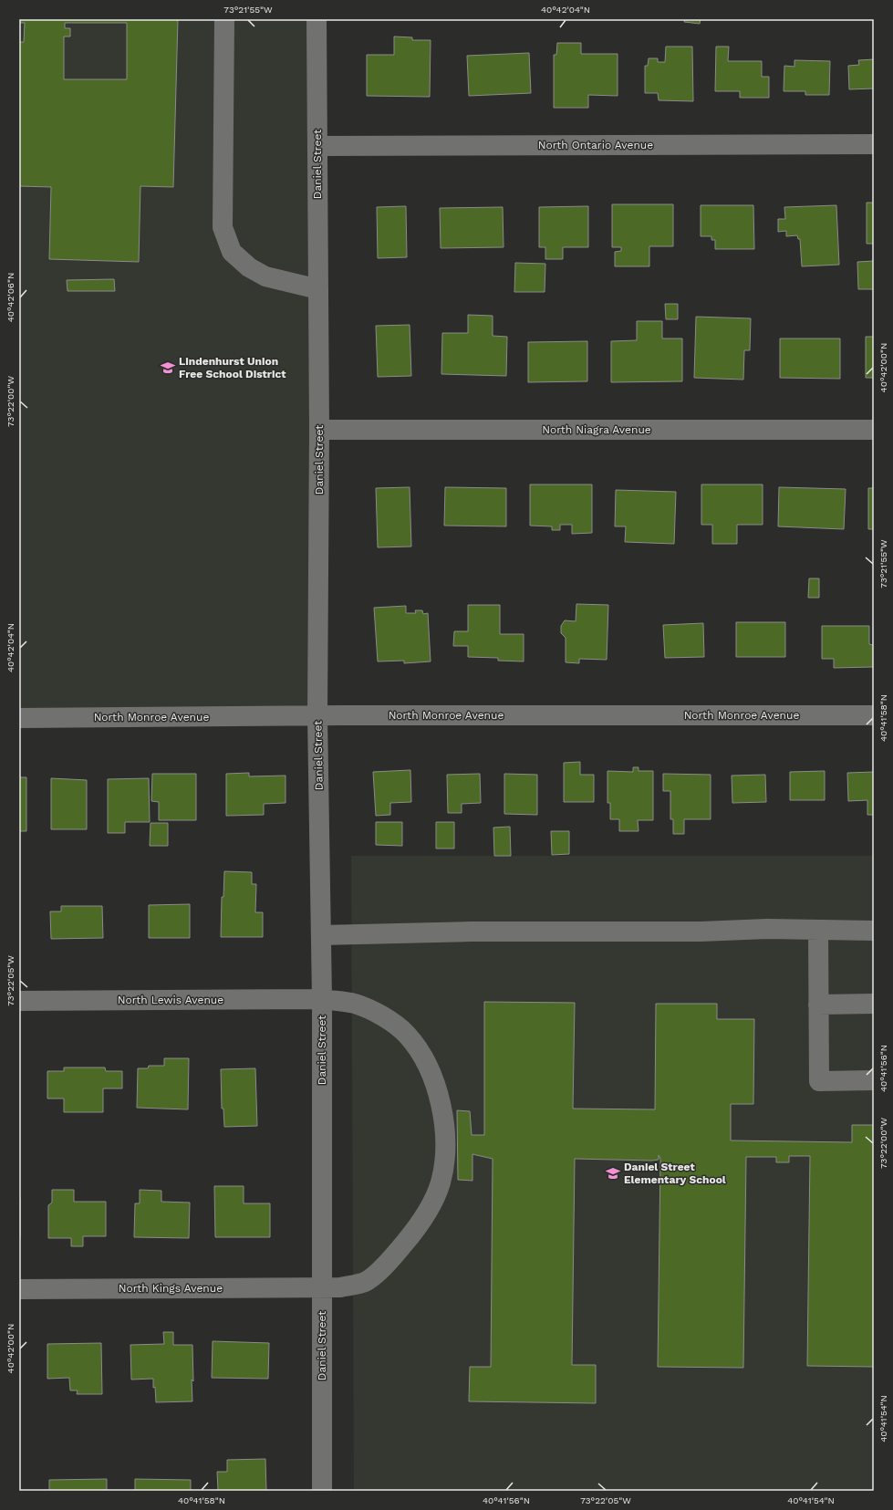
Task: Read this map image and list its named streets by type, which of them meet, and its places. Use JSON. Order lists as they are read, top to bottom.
{
  "streets": {
    "street": [
      "North Ontario Avenue",
      "Daniel Street",
      "North Niagra Avenue",
      "North Monroe Avenue",
      "North Lewis Avenue",
      "North Kings Avenue"
    ]
  },
  "crossings": [
    ["North Ontario Avenue", "Daniel Street"],
    ["Daniel Street", "North Niagra Avenue"],
    ["Daniel Street", "North Monroe Avenue"],
    ["Daniel Street", "North Lewis Avenue"],
    ["Daniel Street", "North Kings Avenue"],
    ["North Lewis Avenue", "North Kings Avenue"]
  ],
  "places": {
    "school or university": ["Lindenhurst Union Free School District", "Daniel Street Elementary School"]
  },
  "coordinates": [
    "73°21'55\"W",
    "40°42'04\"N",
    "40°42'06\"N",
    "40°42'00\"N",
    "73°22'00\"W",
    "40°41'58\"N",
    "73°22'05\"W",
    "40°41'56\"N",
    "40°41'54\"N"
  ]
}
